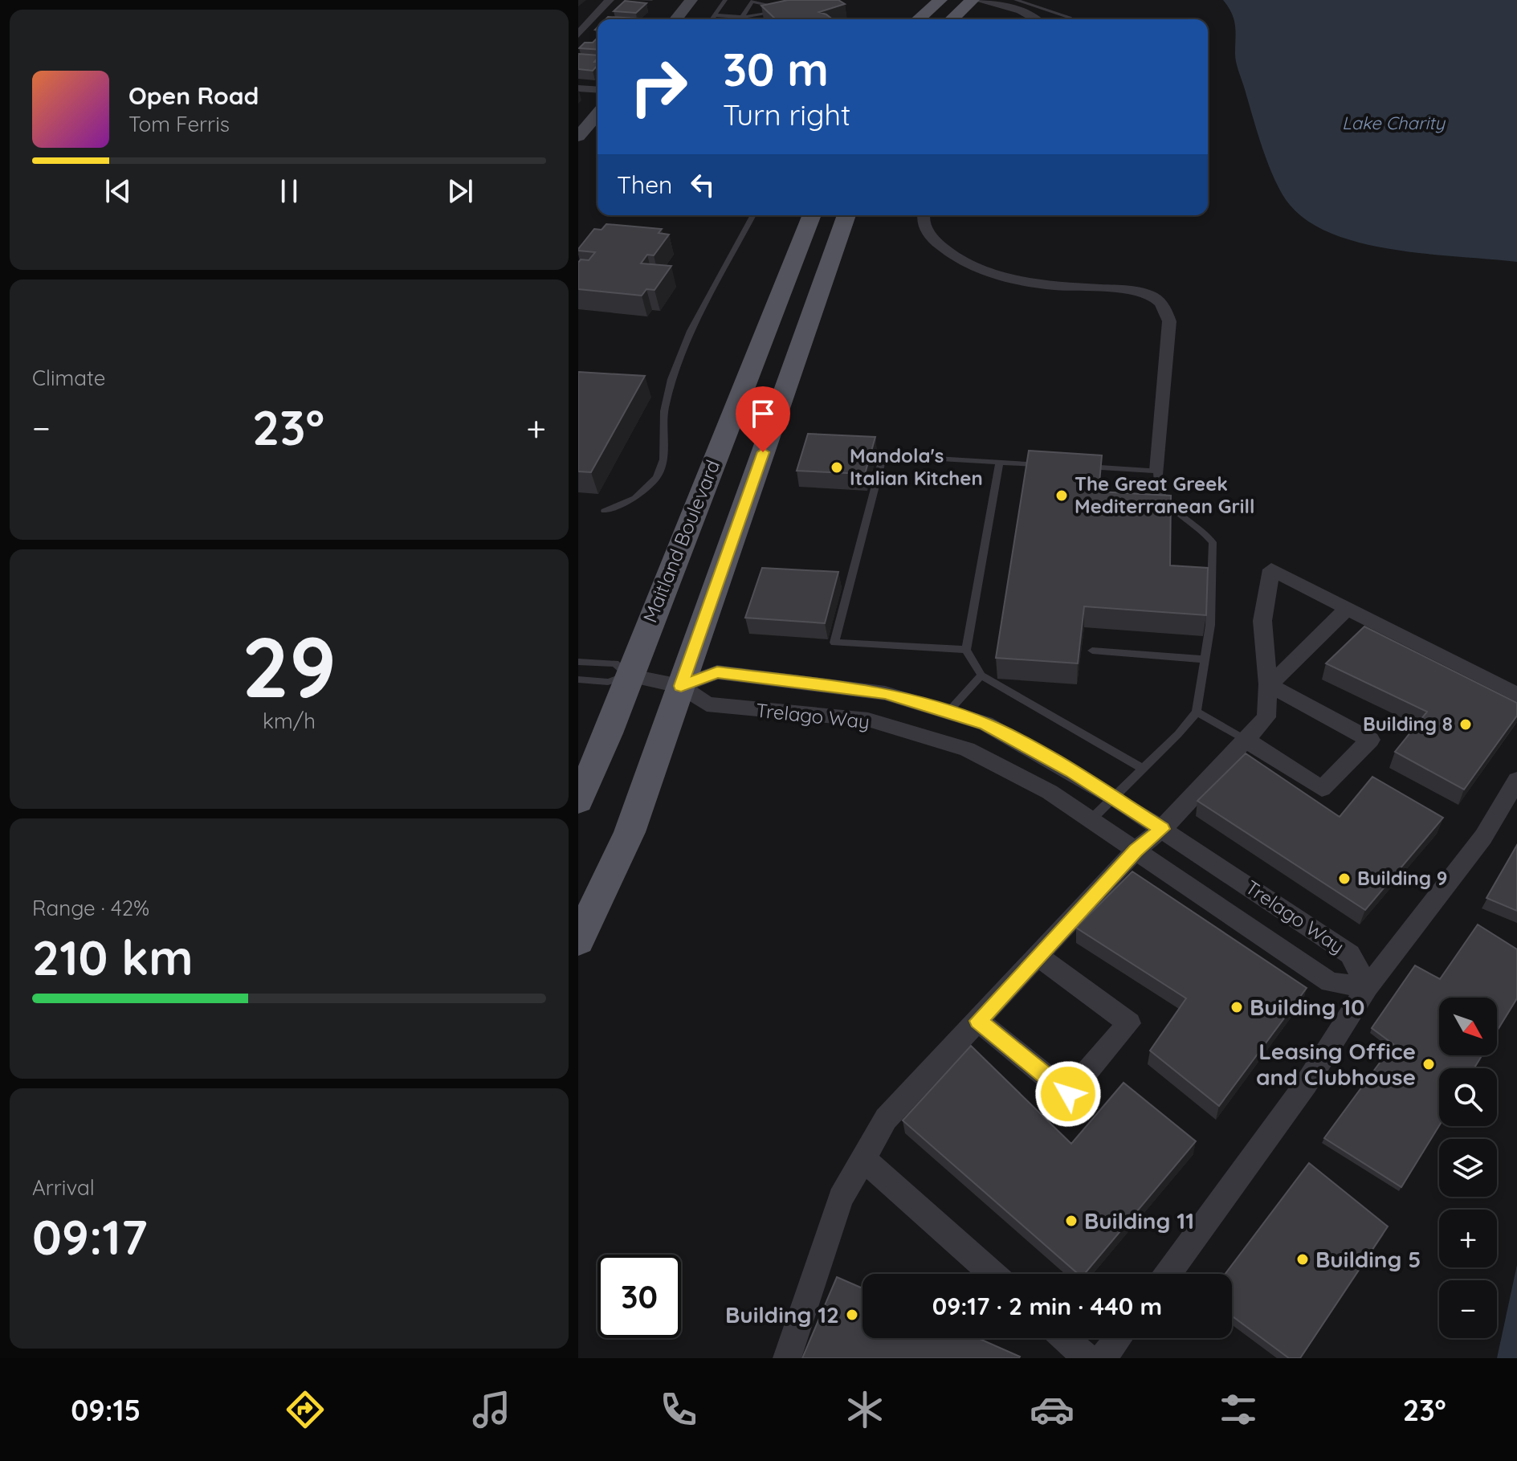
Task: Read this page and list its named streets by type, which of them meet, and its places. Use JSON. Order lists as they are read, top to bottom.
{
  "streets": {
    "main road": ["Maitland Boulevard"],
    "street": ["Trelago Way"]
  },
  "water": ["Lake Charity"],
  "places": [
    "Mandola's Italian Kitchen",
    "The Great Greek Mediterranean Grill",
    "Building 8",
    "Building 9",
    "Building 10",
    "Leasing Office and Clubhouse",
    "Building 11",
    "Building 5",
    "Building 12"
  ],
  "north": "bottom right",
  "page": {
    "turn": ["30 m", "Turn right"],
    "song": ["Open Road", "Tom Ferris"],
    "then": "Then",
    "tile": [
      "Climate",
      ["29", "km/h"],
      ["Range · 42%", "210 km"],
      ["Arrival", "09:17"]
    ],
    "heat": ["−", "23°", "+"],
    "map_buttons": ["+", "−"],
    "limit": "30",
    "trip": "09:17 · 2 min · 440 m",
    "tabs": ["09:15", "23°"]
  }
}
